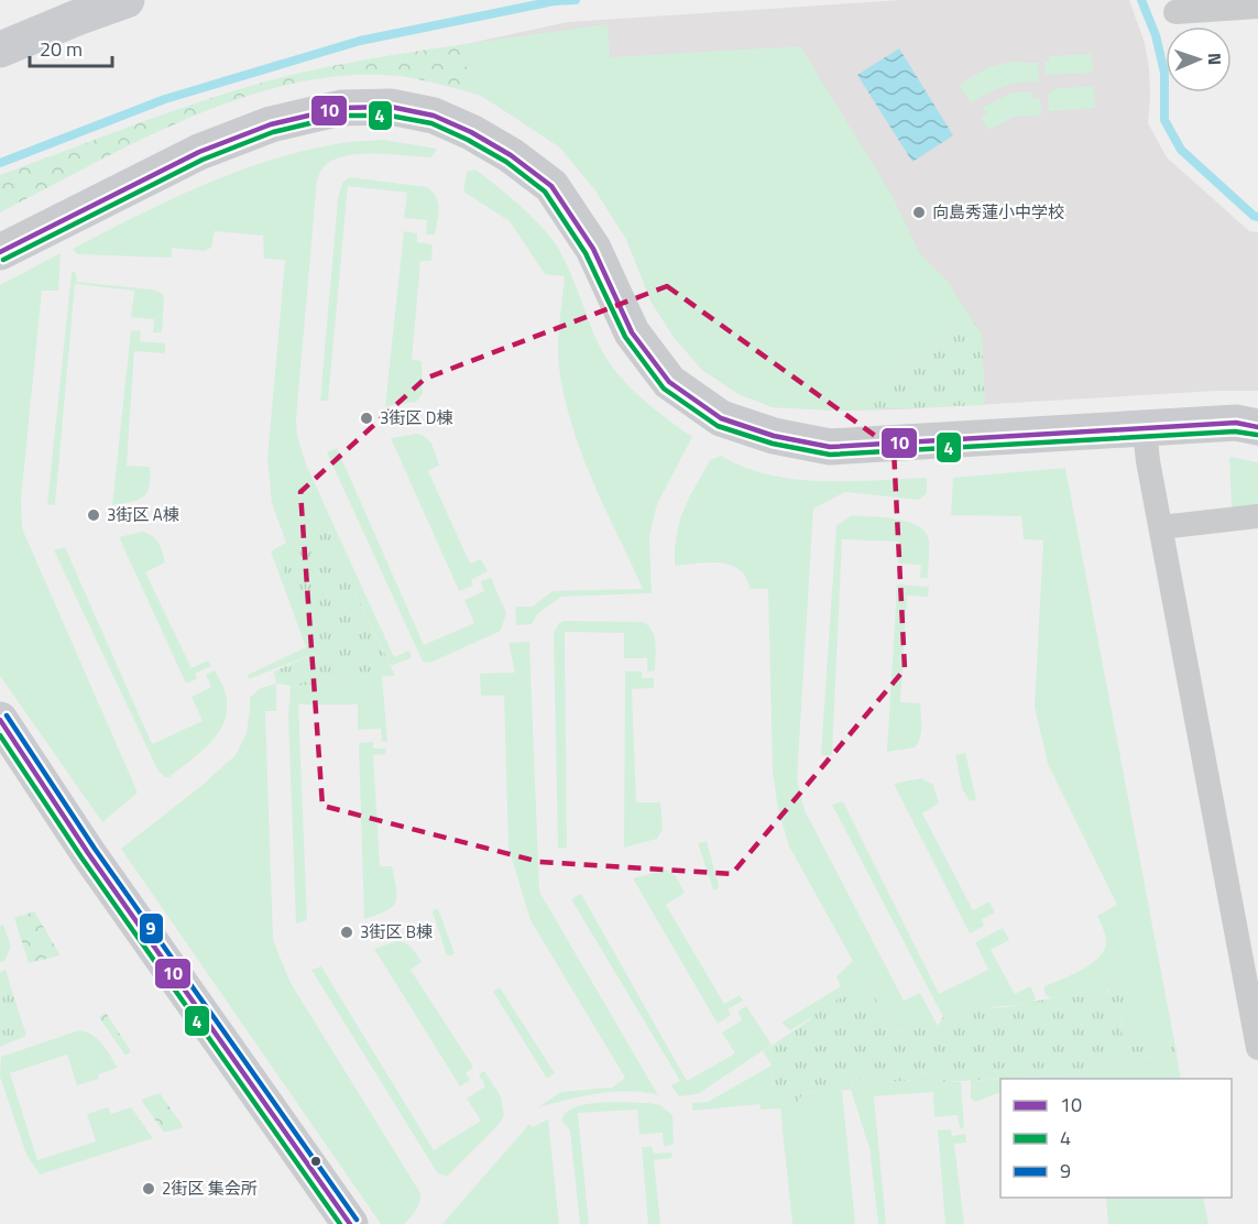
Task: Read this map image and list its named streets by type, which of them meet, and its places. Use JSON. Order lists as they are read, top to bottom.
{
  "places": [
    "向島秀蓮小中学校",
    "3街区 D棟",
    "3街区 A棟",
    "3街区 B棟",
    "2街区 集会所"
  ],
  "lines": ["transit line 10", "transit line 4", "transit line 9"],
  "legend": ["10", "4", "9"],
  "scale_bar": "20 m",
  "north": "right"
}
